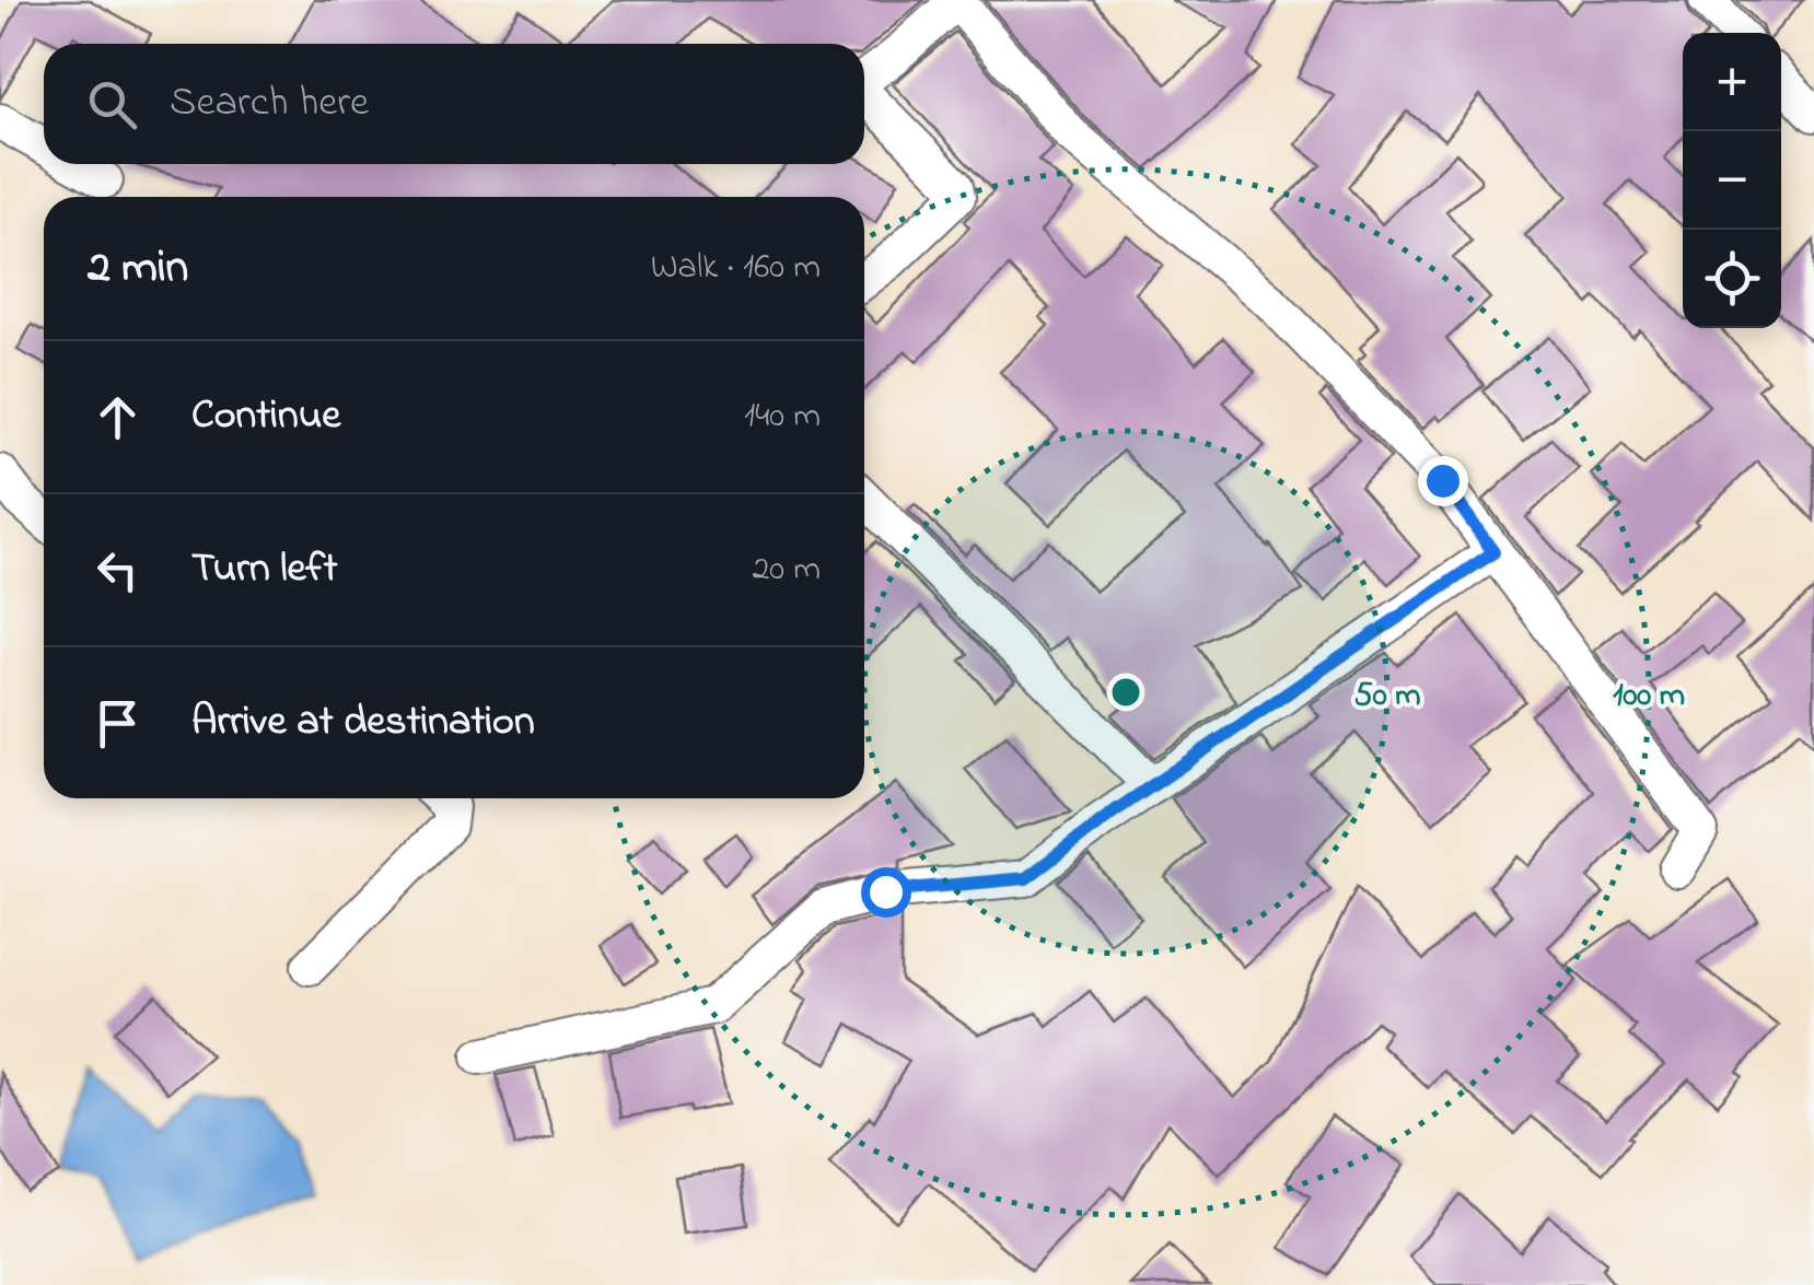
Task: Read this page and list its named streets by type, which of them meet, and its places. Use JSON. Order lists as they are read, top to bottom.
{
  "page": {
    "map_buttons": ["+", "−"],
    "search": "Search here",
    "heading": ["2 min", "Walk · 160 m"],
    "list": [
      ["Continue", "140 m"],
      ["Turn left", "20 m"],
      "Arrive at destination"
    ]
  },
  "rings": ["50 m", "100 m"]
}
